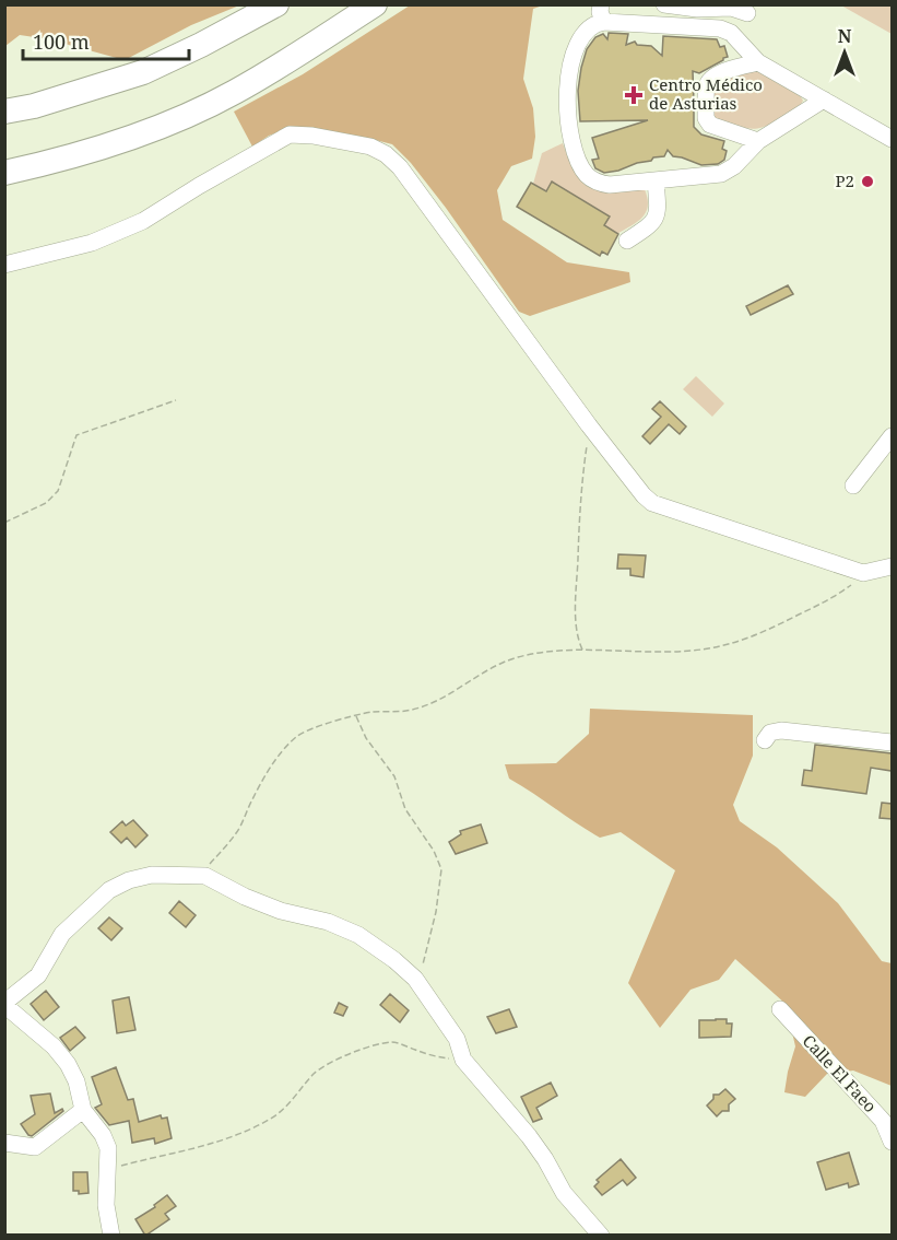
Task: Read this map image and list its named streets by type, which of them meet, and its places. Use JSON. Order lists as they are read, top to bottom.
{
  "streets": {
    "street": ["Calle El Faeo"]
  },
  "places": {
    "health": ["Centro Médico de Asturias"],
    "other": ["P2"]
  },
  "scale_bar": "100 m",
  "north": "top"
}
